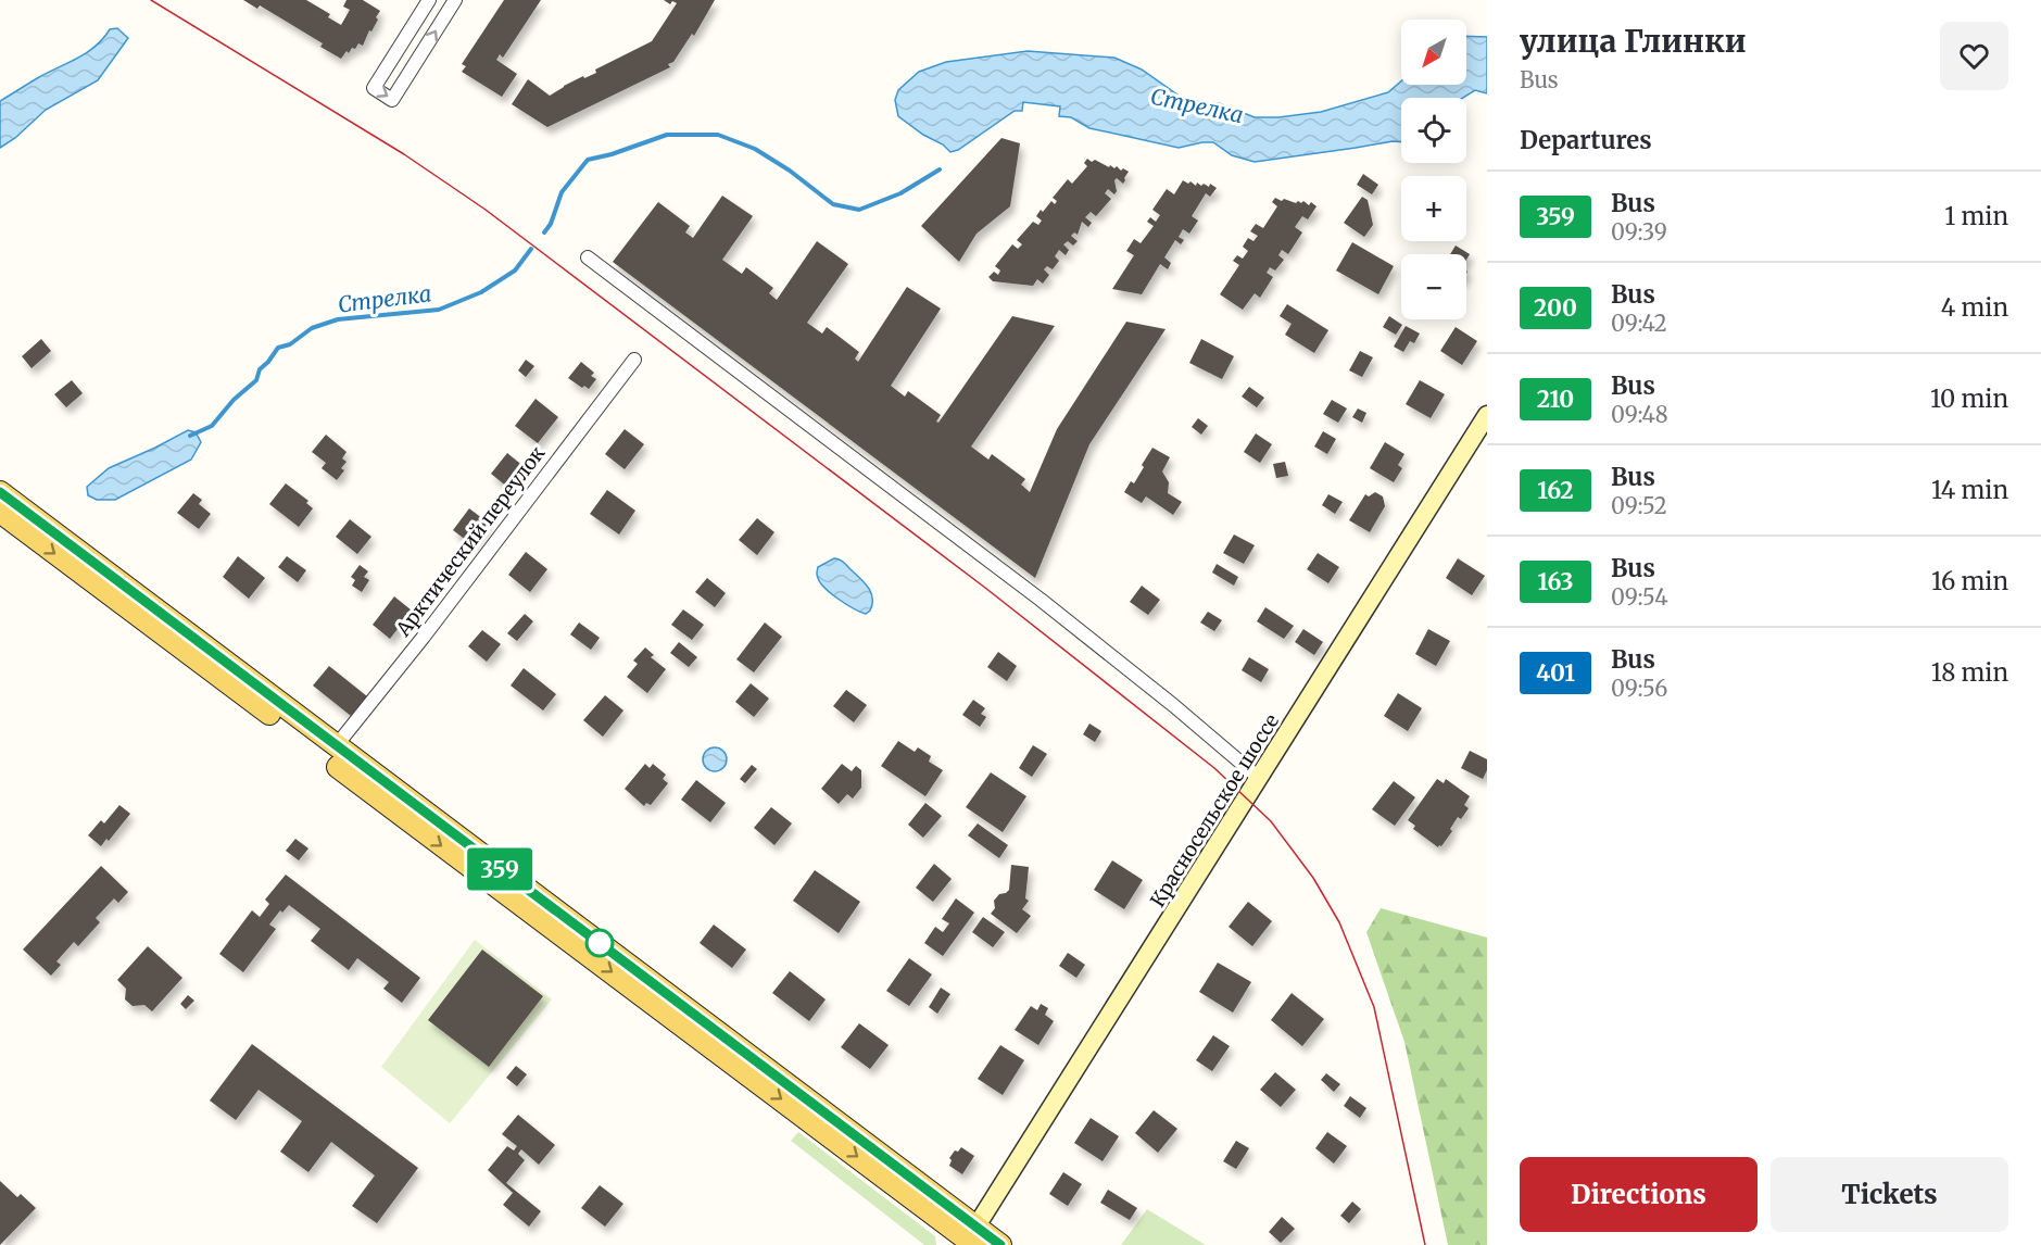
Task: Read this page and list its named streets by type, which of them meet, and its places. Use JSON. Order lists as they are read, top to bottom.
{
  "streets": {
    "main road": ["Красносельское шоссе"],
    "street": ["Арктический переулок"]
  },
  "water": ["Стрелка"],
  "lines": ["bus line 359"],
  "north": "bottom left",
  "page": {
    "on_map": "359",
    "heading": [
      ["улица Глинки", "Bus"],
      "Departures"
    ],
    "map_buttons": ["+", "−"],
    "list": [
      {
        "mark": "359",
        "name": "Bus",
        "note": "09:39",
        "value": "1 min"
      },
      {
        "mark": "200",
        "name": "Bus",
        "note": "09:42",
        "value": "4 min"
      },
      {
        "mark": "210",
        "name": "Bus",
        "note": "09:48",
        "value": "10 min"
      },
      {
        "mark": "162",
        "name": "Bus",
        "note": "09:52",
        "value": "14 min"
      },
      {
        "mark": "163",
        "name": "Bus",
        "note": "09:54",
        "value": "16 min"
      },
      {
        "mark": "401",
        "name": "Bus",
        "note": "09:56",
        "value": "18 min"
      }
    ],
    "buttons": ["Directions", "Tickets"]
  }
}
